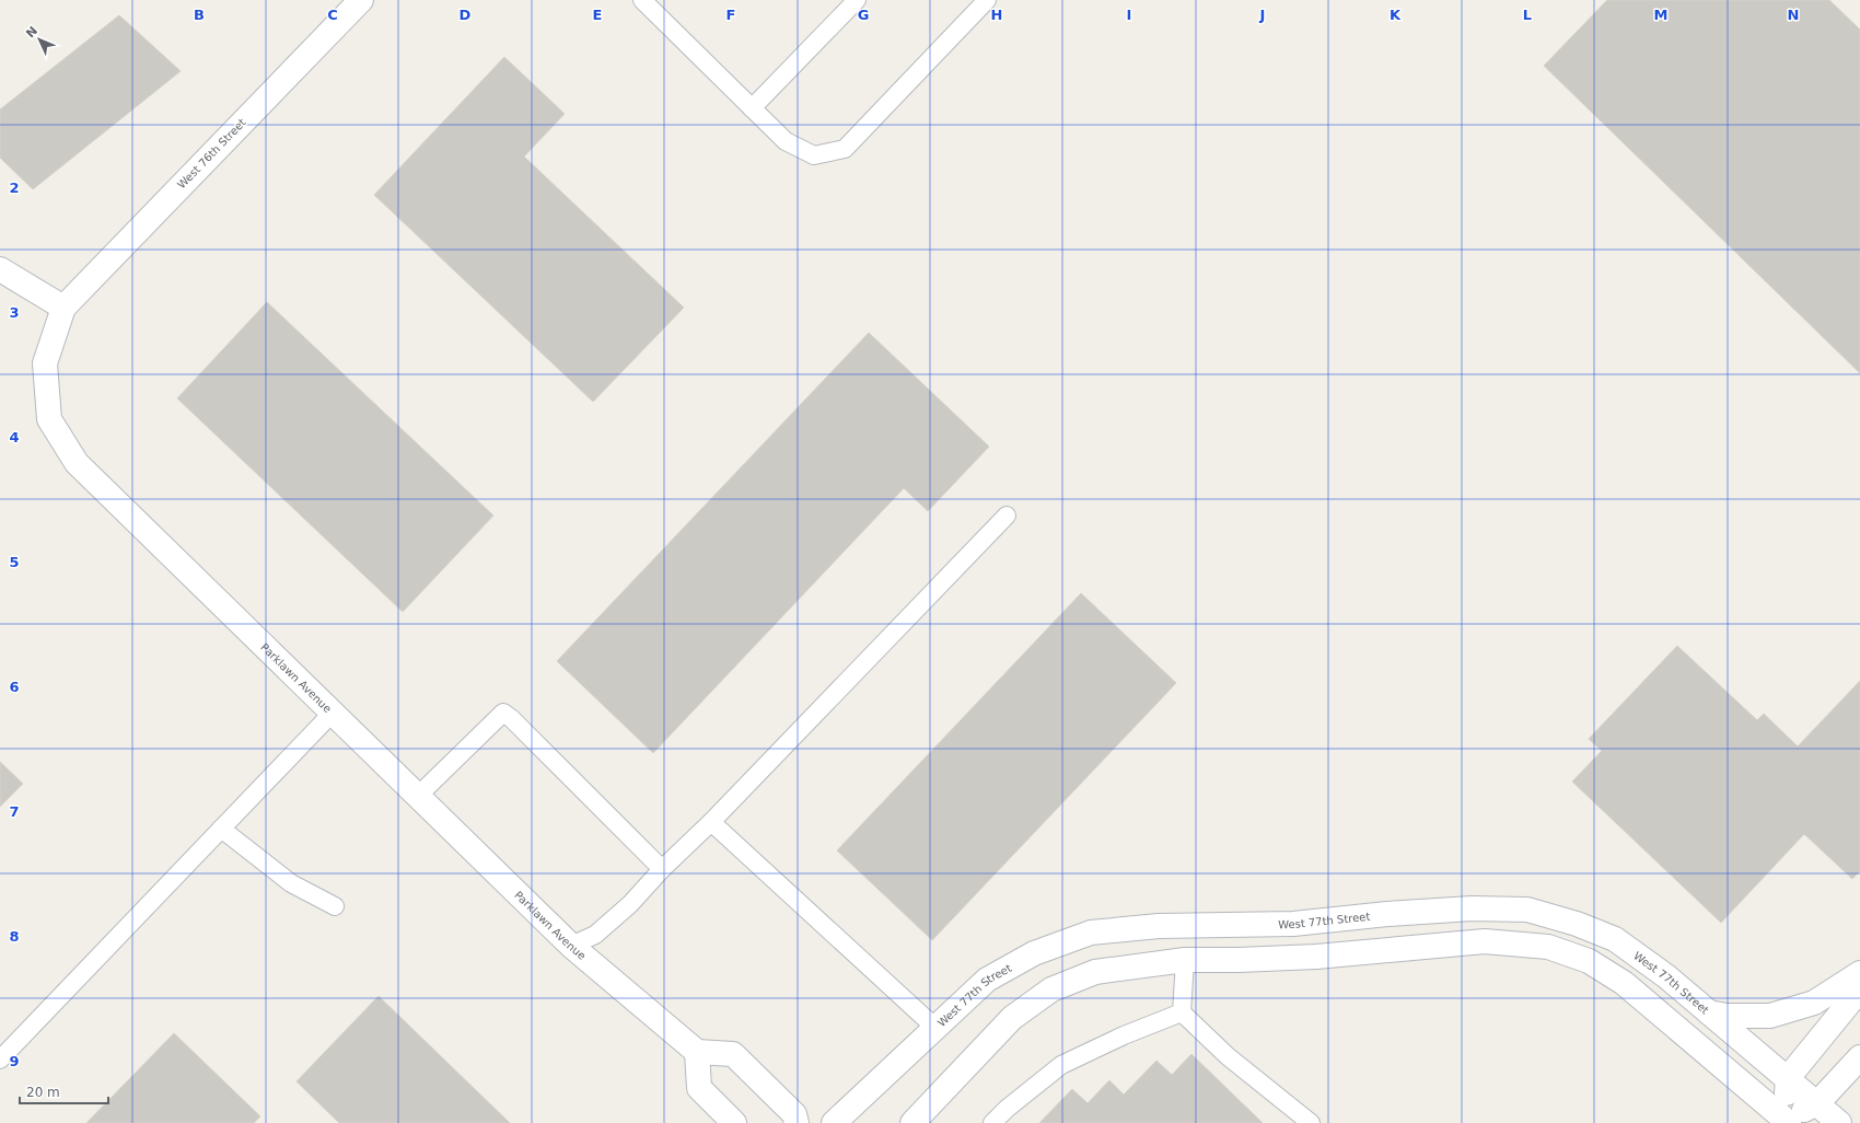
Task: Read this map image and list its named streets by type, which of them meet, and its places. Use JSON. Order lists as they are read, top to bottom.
{
  "streets": {
    "street": ["West 76th Street", "Parklawn Avenue", "West 77th Street"]
  },
  "crossings": [
    ["West 76th Street", "Parklawn Avenue"]
  ],
  "scale_bar": "20 m",
  "north": "top left",
  "grid": {
    "columns": [
      "B",
      "C",
      "D",
      "E",
      "F",
      "G",
      "H",
      "I",
      "J",
      "K",
      "L",
      "M",
      "N"
    ],
    "rows": [
      "2",
      "3",
      "4",
      "5",
      "6",
      "7",
      "8",
      "9"
    ]
  }
}
